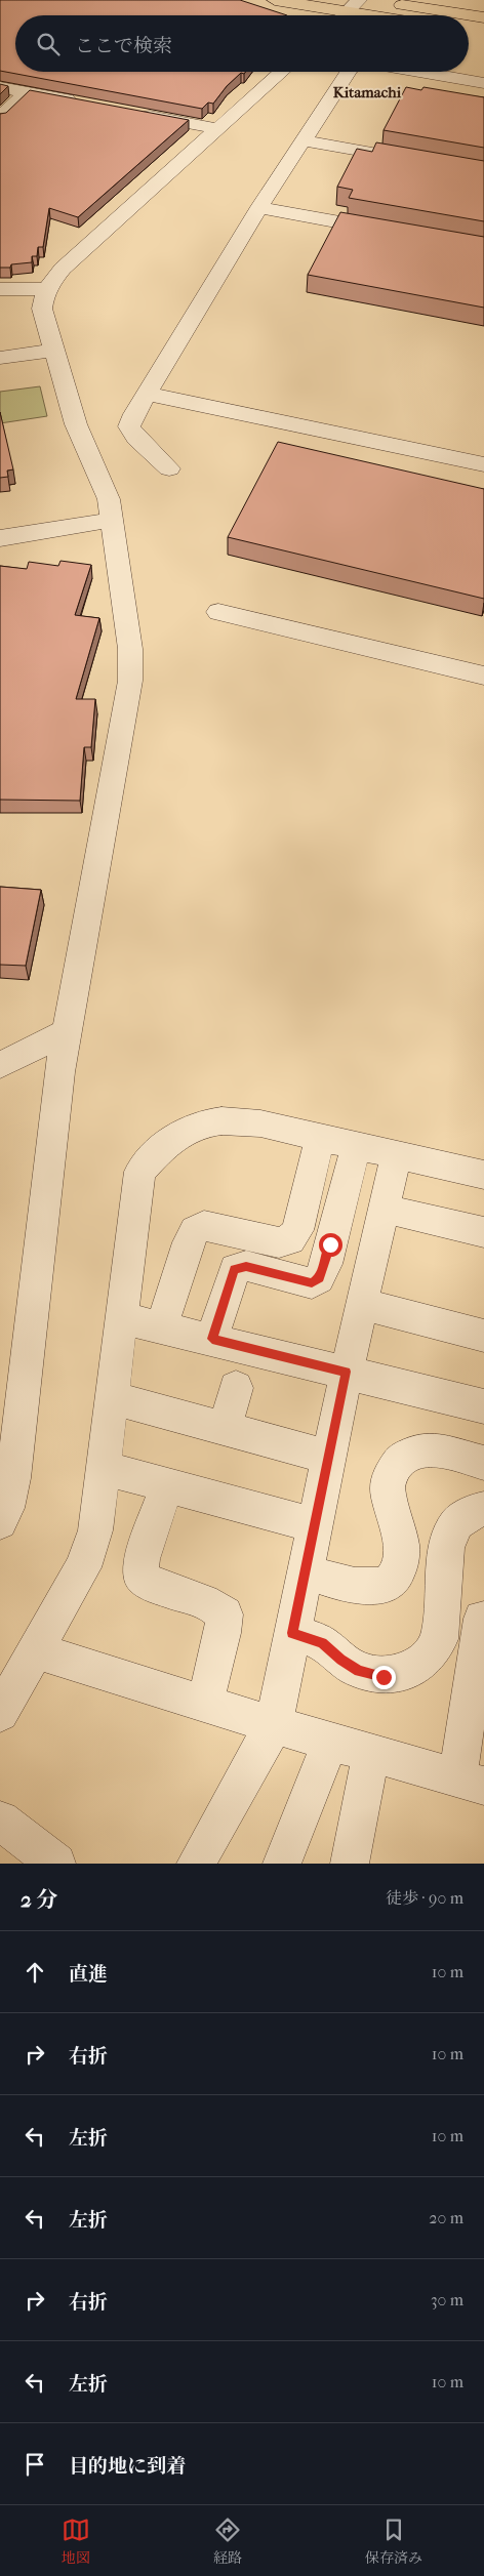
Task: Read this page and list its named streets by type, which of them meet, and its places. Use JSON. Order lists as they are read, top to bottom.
{
  "districts": ["Kitamachi"],
  "page": {
    "search": "ここで検索",
    "heading": ["2 分", "徒歩 · 90 m"],
    "list": [
      ["直進", "10 m"],
      ["右折", "10 m"],
      ["左折", "10 m"],
      ["左折", "20 m"],
      ["右折", "30 m"],
      ["左折", "10 m"],
      "目的地に到着"
    ],
    "nav": ["地図", "経路", "保存済み"]
  }
}
